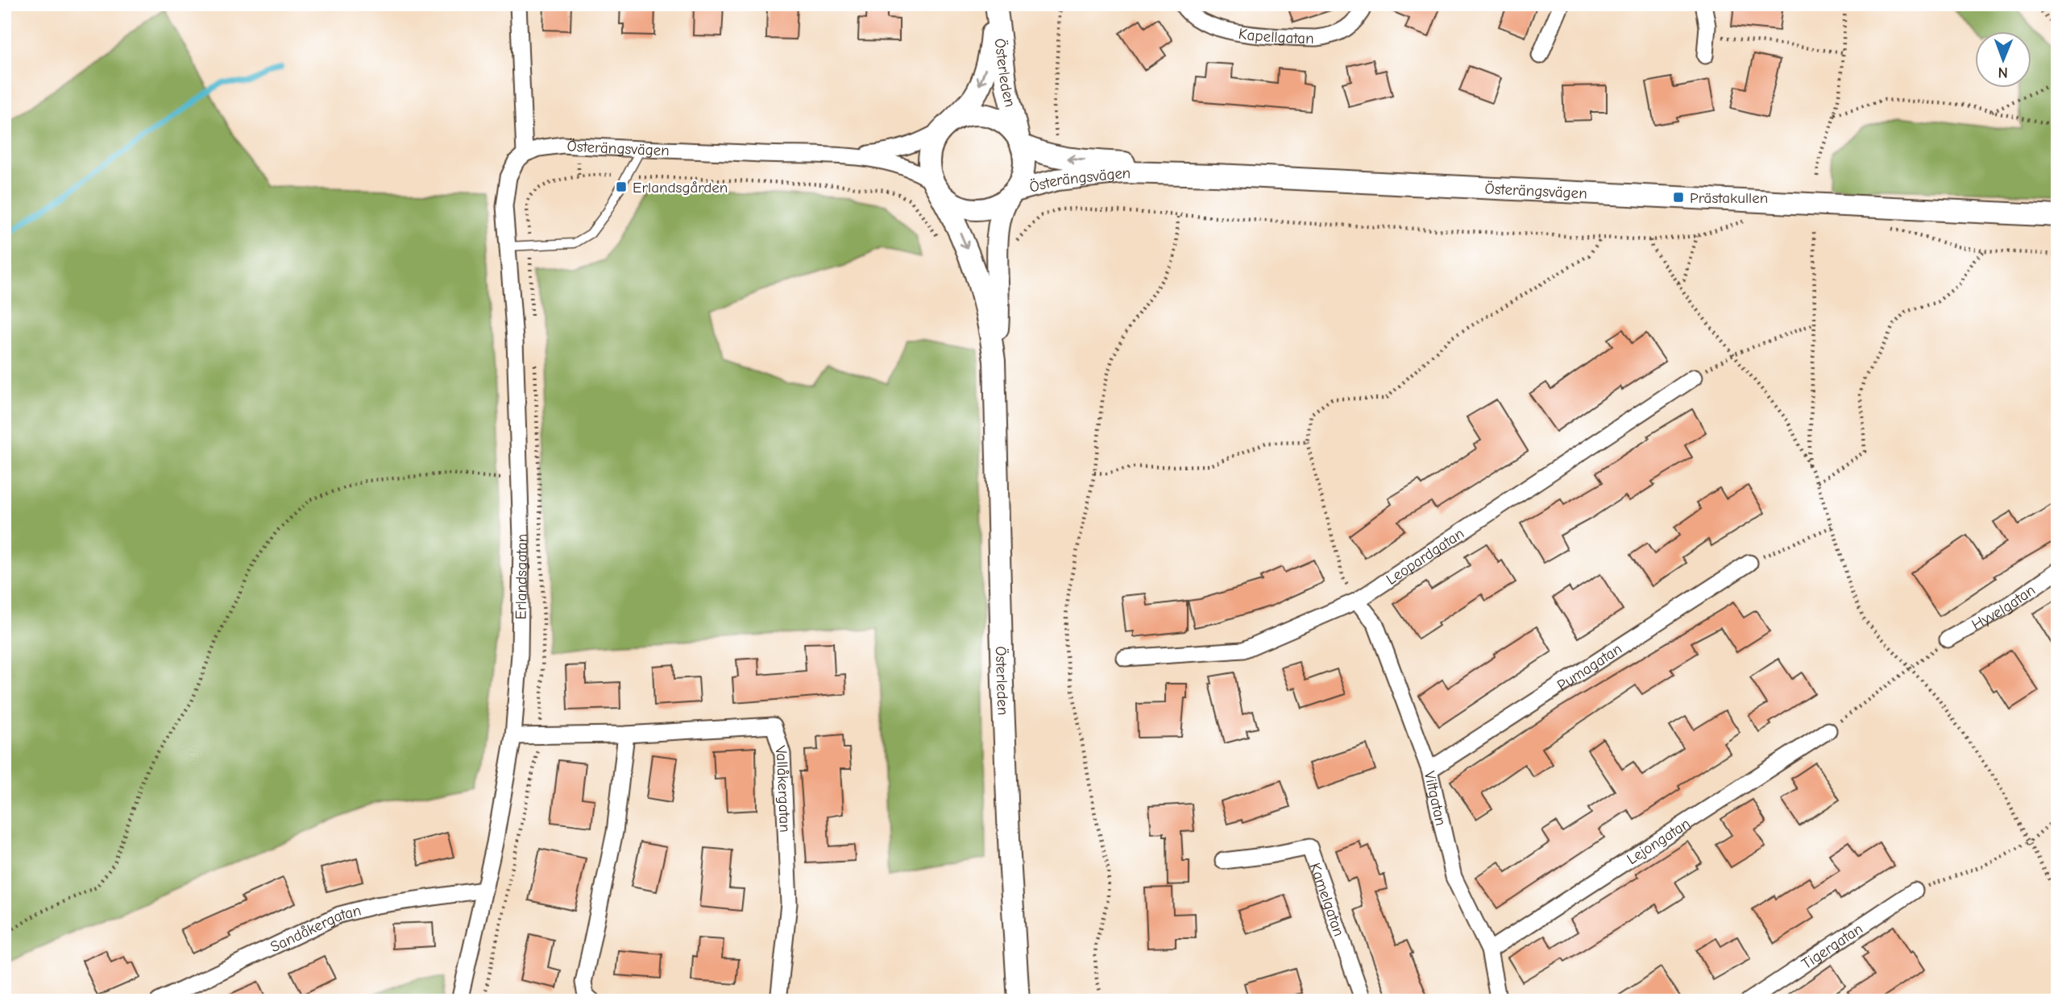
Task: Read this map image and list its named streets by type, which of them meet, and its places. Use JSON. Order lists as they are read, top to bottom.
{
  "streets": {
    "street": [
      "Kapellgatan",
      "Österleden",
      "Österängsvägen",
      "Leopardgatan",
      "Erlandsgatan",
      "Hyvelgatan",
      "Pumagatan",
      "Vallåkergatan",
      "Viltgatan",
      "Lejongatan",
      "Kamelgatan",
      "Sandåkergatan",
      "Tigergatan"
    ]
  },
  "crossings": [
    ["Österleden", "Österängsvägen"],
    ["Österängsvägen", "Erlandsgatan"],
    ["Leopardgatan", "Viltgatan"],
    ["Erlandsgatan", "Vallåkergatan"],
    ["Erlandsgatan", "Sandåkergatan"],
    ["Pumagatan", "Viltgatan"],
    ["Viltgatan", "Lejongatan"]
  ],
  "places": {
    "transit": ["Erlandsgården", "Prästakullen"]
  },
  "north": "bottom"
}
